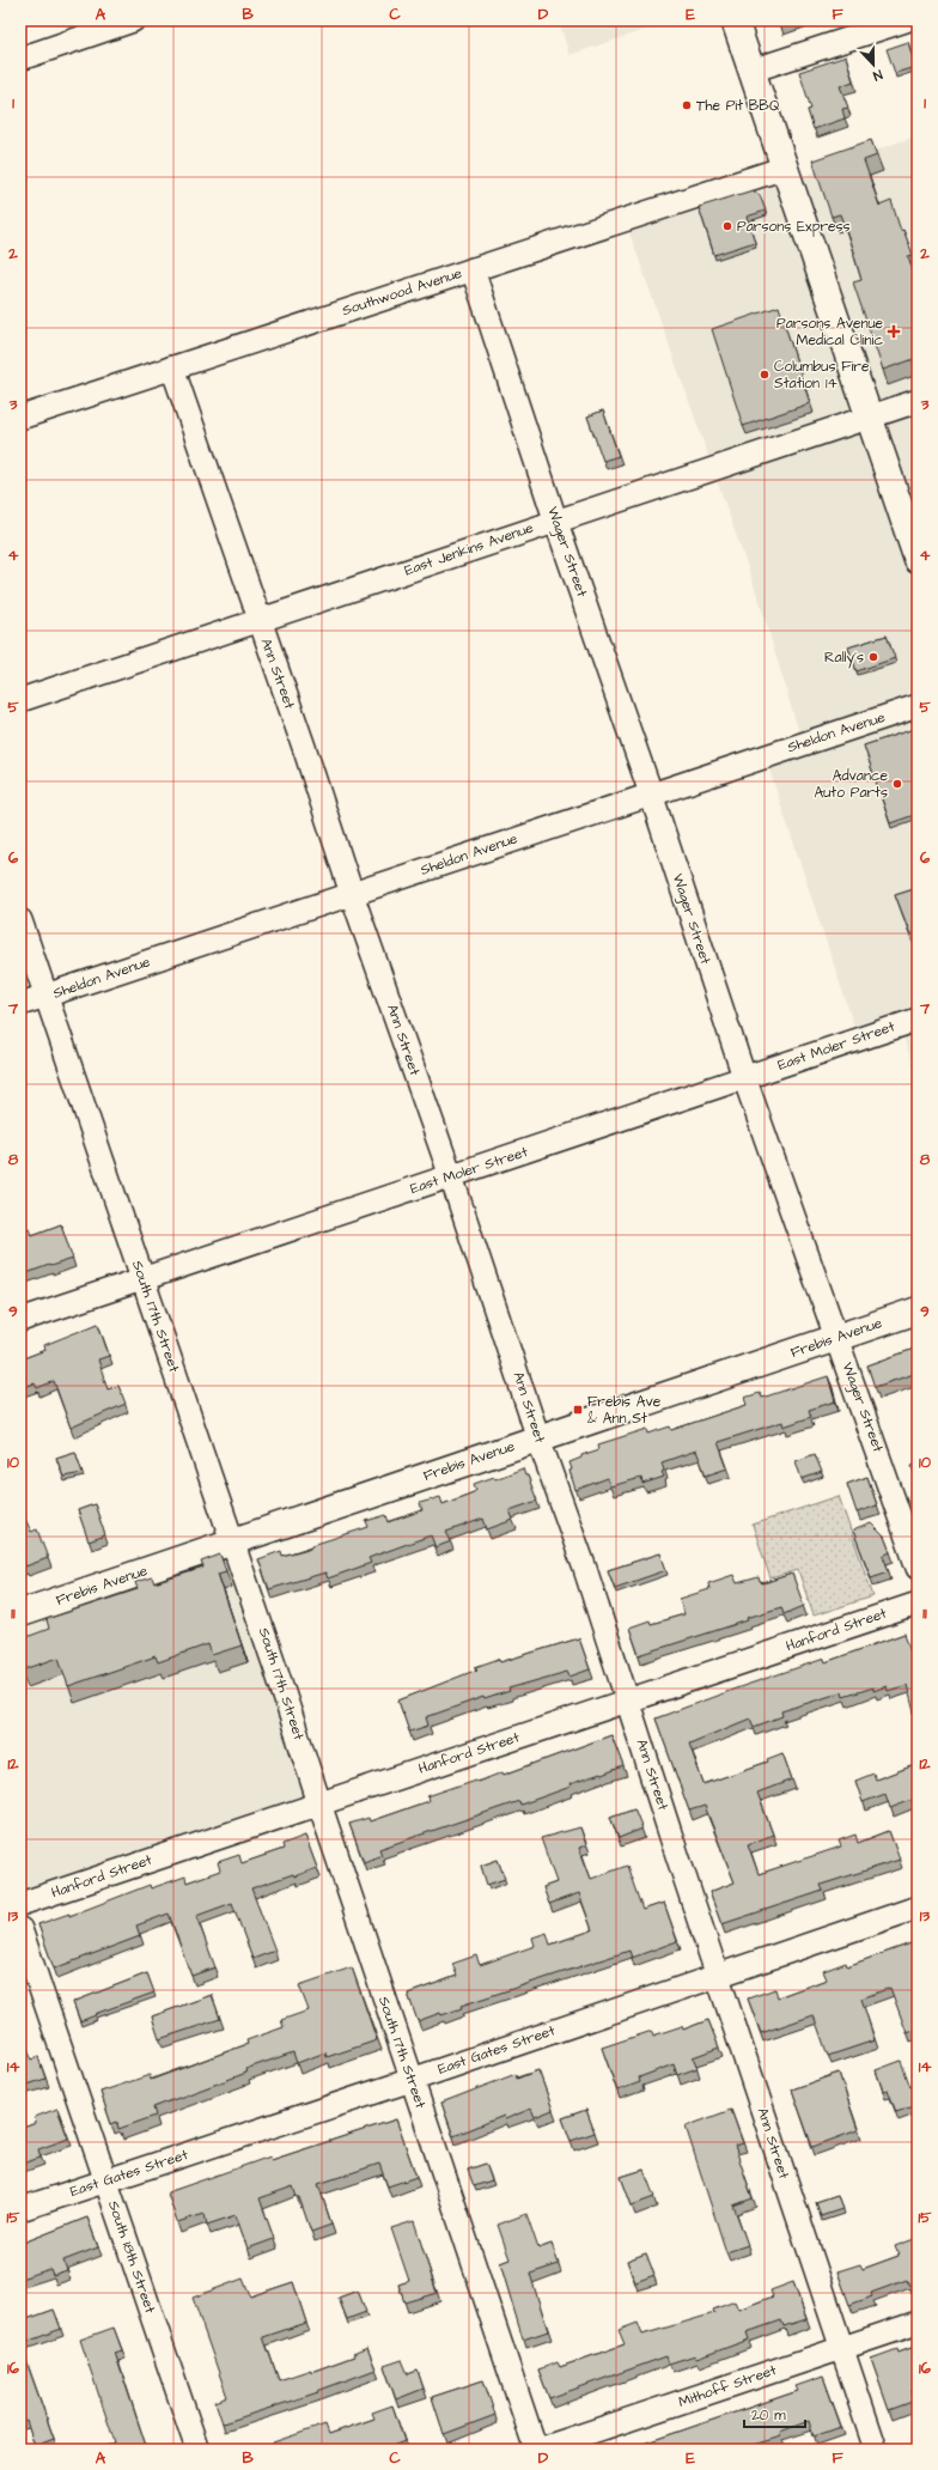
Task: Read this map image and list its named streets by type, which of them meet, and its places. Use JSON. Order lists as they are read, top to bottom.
{
  "streets": {
    "main road": ["Frebis Avenue"],
    "street": [
      "Southwood Avenue",
      "East Jenkins Avenue",
      "Wager Street",
      "Ann Street",
      "Sheldon Avenue",
      "East Moler Street",
      "South 17th Street",
      "Hanford Street",
      "East Gates Street",
      "South 18th Street",
      "Mithoff Street"
    ]
  },
  "crossings": [
    ["Southwood Avenue", "Wager Street"],
    ["Southwood Avenue", "Ann Street"],
    ["East Jenkins Avenue", "Wager Street"],
    ["East Jenkins Avenue", "Ann Street"],
    ["Wager Street", "Sheldon Avenue"],
    ["Wager Street", "East Moler Street"],
    ["Wager Street", "Frebis Avenue"],
    ["Ann Street", "Sheldon Avenue"],
    ["Ann Street", "East Moler Street"],
    ["Ann Street", "Frebis Avenue"],
    ["Ann Street", "Hanford Street"],
    ["Ann Street", "East Gates Street"],
    ["Ann Street", "Mithoff Street"],
    ["Sheldon Avenue", "South 17th Street"],
    ["East Moler Street", "South 17th Street"],
    ["South 17th Street", "Frebis Avenue"],
    ["South 17th Street", "Hanford Street"],
    ["South 17th Street", "East Gates Street"],
    ["South 17th Street", "Mithoff Street"],
    ["East Gates Street", "South 18th Street"]
  ],
  "places": {
    "other": [
      "The Pit BBQ",
      "Parsons Express",
      "Columbus Fire Station 14",
      "Rally's",
      "Advance Auto Parts"
    ],
    "health": ["Parsons Avenue Medical Clinic"],
    "transit": ["Frebis Ave & Ann St"]
  },
  "scale_bar": "20 m",
  "north": "bottom",
  "grid": {
    "columns": [
      "A",
      "B",
      "C",
      "D",
      "E",
      "F"
    ],
    "rows": [
      "1",
      "2",
      "3",
      "4",
      "5",
      "6",
      "7",
      "8",
      "9",
      "10",
      "11",
      "12",
      "13",
      "14",
      "15",
      "16"
    ]
  }
}
